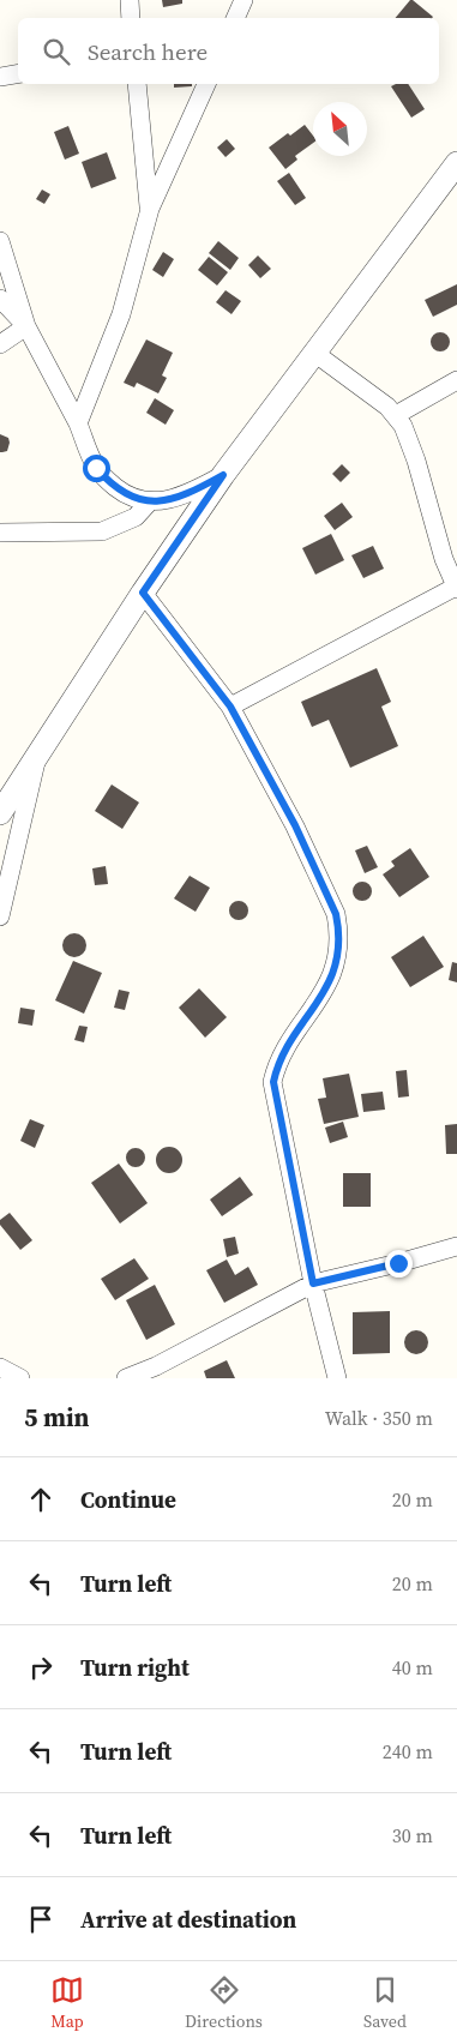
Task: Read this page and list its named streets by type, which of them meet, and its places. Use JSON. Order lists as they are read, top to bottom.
{
  "north": "top left",
  "page": {
    "search": "Search here",
    "heading": ["5 min", "Walk · 350 m"],
    "list": [
      ["Continue", "20 m"],
      ["Turn left", "20 m"],
      ["Turn right", "40 m"],
      ["Turn left", "240 m"],
      ["Turn left", "30 m"],
      "Arrive at destination"
    ],
    "nav": ["Map", "Directions", "Saved"]
  }
}
